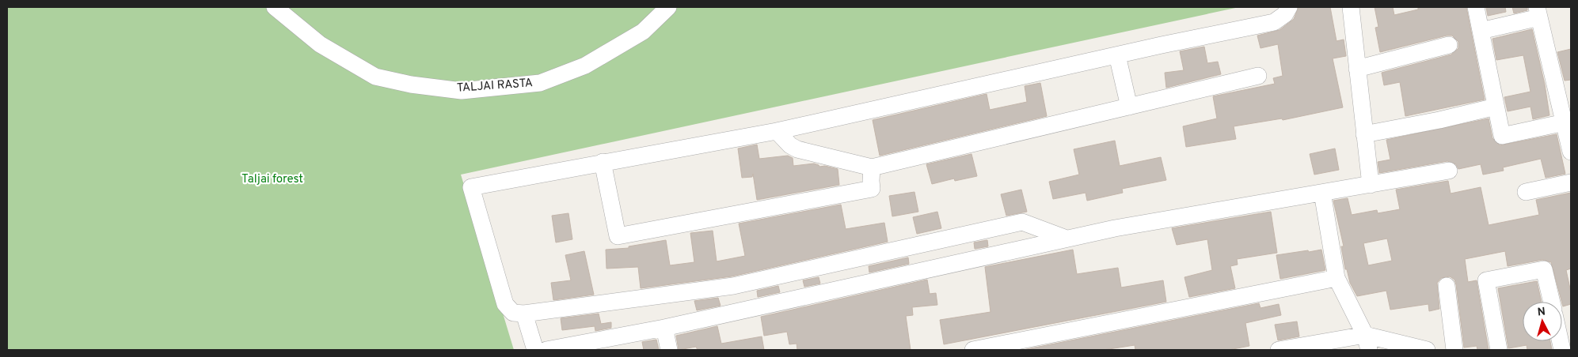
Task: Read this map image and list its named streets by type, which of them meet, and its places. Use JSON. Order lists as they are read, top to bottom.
{
  "streets": {
    "street": ["TALJAI RASTA"]
  },
  "parks": ["Taljai forest"],
  "north": "top"
}
